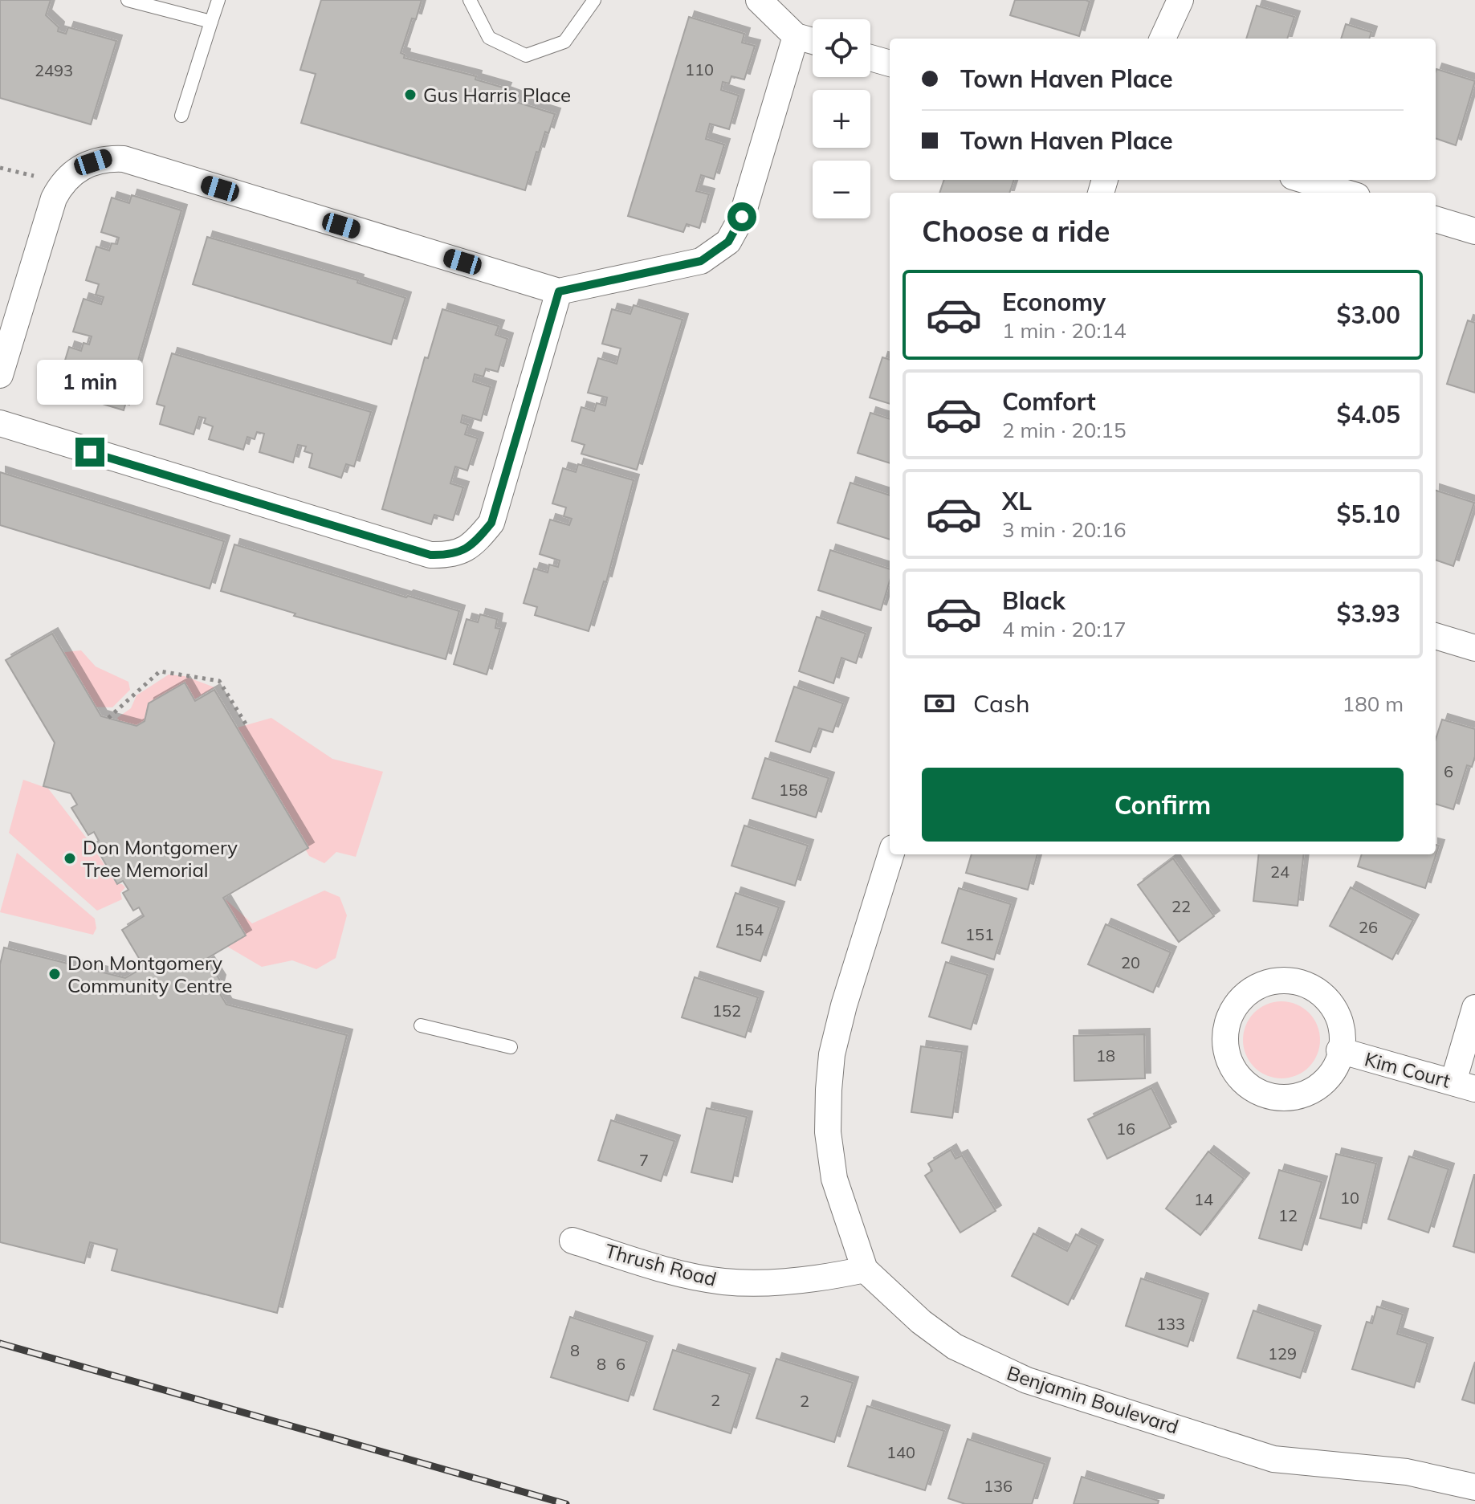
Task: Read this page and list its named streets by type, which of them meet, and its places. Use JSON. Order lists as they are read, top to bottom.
{
  "streets": {
    "street": ["Kim Court", "Thrush Road", "Benjamin Boulevard"]
  },
  "crossings": [
    ["Thrush Road", "Benjamin Boulevard"]
  ],
  "places": ["Gus Harris Place", "Don Montgomery Tree Memorial", "Don Montgomery Community Centre"],
  "house_numbers": [
    "110",
    "2493",
    "6",
    "158",
    "24",
    "22",
    "26",
    "154",
    "151",
    "20",
    "152",
    "18",
    "16",
    "7",
    "10",
    "14",
    "12",
    "133",
    "8",
    "129",
    "8",
    "6",
    "2",
    "2",
    "140",
    "136"
  ],
  "page": {
    "map_buttons": ["+", "−"],
    "banner": ["Town Haven Place", "Town Haven Place"],
    "heading": "Choose a ride",
    "list": [
      {
        "name": "Economy",
        "note": "1 min · 20:14",
        "value": "$3.00"
      },
      {
        "name": "Comfort",
        "note": "2 min · 20:15",
        "value": "$4.05"
      },
      {
        "name": "XL",
        "note": "3 min · 20:16",
        "value": "$5.10"
      },
      {
        "name": "Black",
        "note": "4 min · 20:17",
        "value": "$3.93"
      }
    ],
    "bubble": "1 min",
    "pay": ["Cash", "180 m"],
    "buttons": "Confirm"
  }
}
